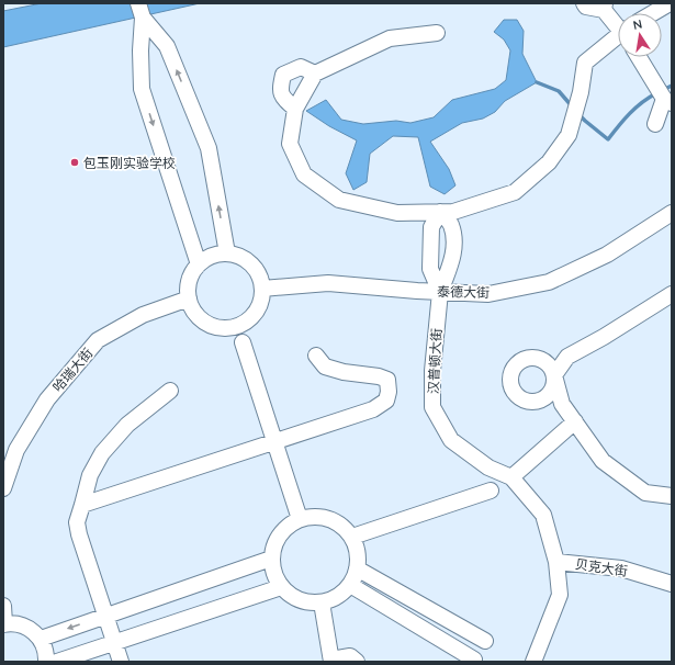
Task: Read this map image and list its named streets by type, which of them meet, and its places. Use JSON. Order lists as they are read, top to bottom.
{
  "streets": {
    "street": [
      "泰德大街",
      "汉普顿大街",
      "哈瑞大街",
      "贝克大街"
    ]
  },
  "crossings": [
    ["泰德大街", "汉普顿大街"],
    ["泰德大街", "哈瑞大街"],
    ["汉普顿大街", "贝克大街"]
  ],
  "places": ["包玉刚实验学校"],
  "north": "top"
}
